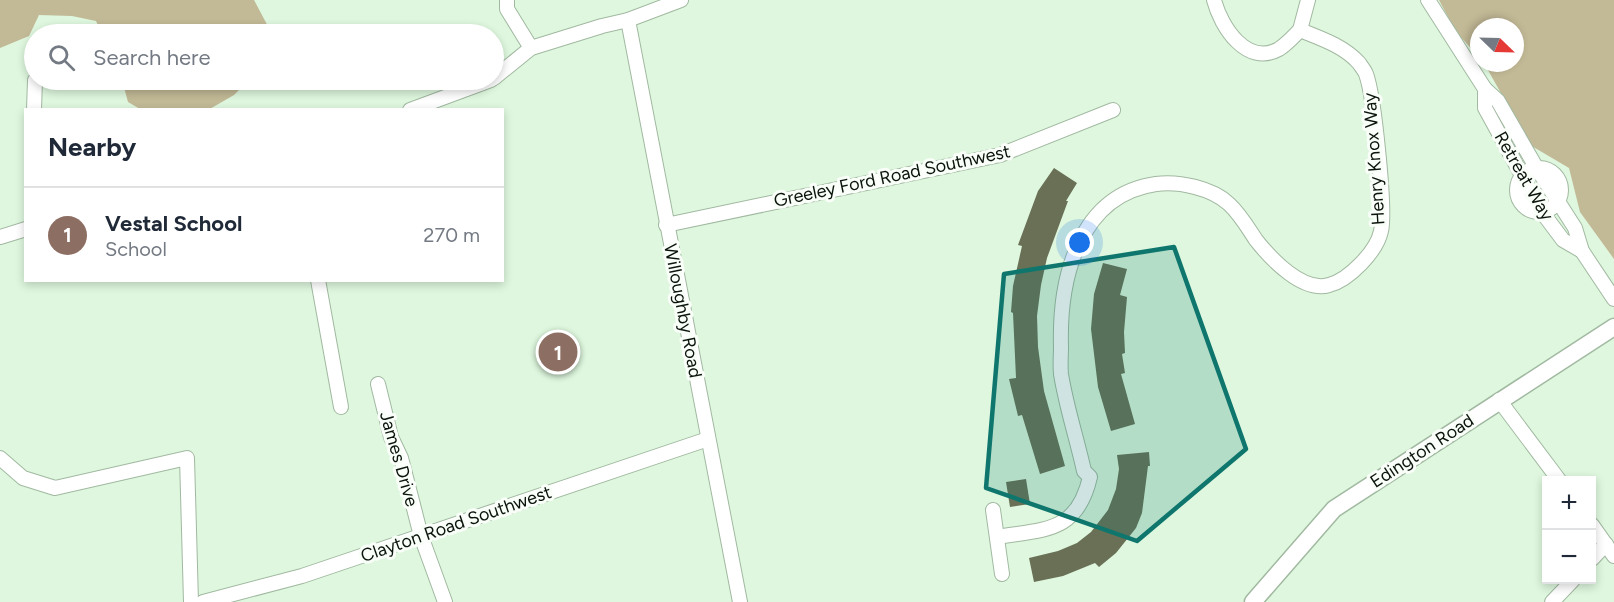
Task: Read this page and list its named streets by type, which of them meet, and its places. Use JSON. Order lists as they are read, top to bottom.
{
  "streets": {
    "street": [
      "Henry Knox Way",
      "Greeley Ford Road Southwest",
      "Retreat Way",
      "Willoughby Road",
      "Edington Road",
      "James Drive",
      "Clayton Road Southwest"
    ]
  },
  "crossings": [
    ["Greeley Ford Road Southwest", "Willoughby Road"],
    ["Willoughby Road", "Clayton Road Southwest"],
    ["James Drive", "Clayton Road Southwest"]
  ],
  "north": "bottom right",
  "page": {
    "search": "Search here",
    "heading": "Nearby",
    "list": [
      {
        "mark": "1",
        "name": "Vestal School",
        "note": "School",
        "value": "270 m"
      }
    ],
    "pins": "1",
    "map_buttons": ["+", "−"]
  }
}
